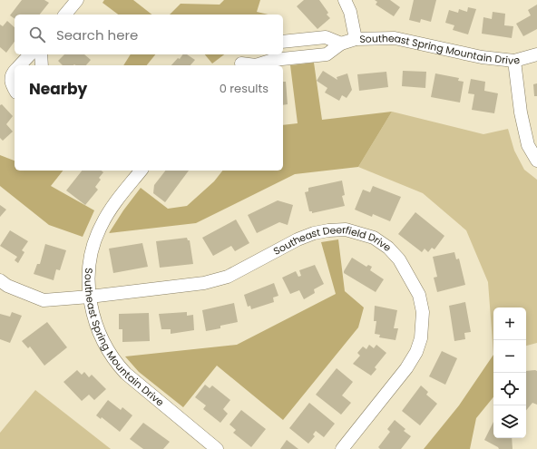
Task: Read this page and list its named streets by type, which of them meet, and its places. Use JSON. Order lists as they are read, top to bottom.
{
  "streets": {
    "street": ["Southeast Spring Mountain Drive", "Southeast Deerfield Drive"]
  },
  "crossings": [
    ["Southeast Spring Mountain Drive", "Southeast Deerfield Drive"]
  ],
  "page": {
    "search": "Search here",
    "heading": ["Nearby", "0 results"],
    "map_buttons": ["+", "−"]
  }
}
